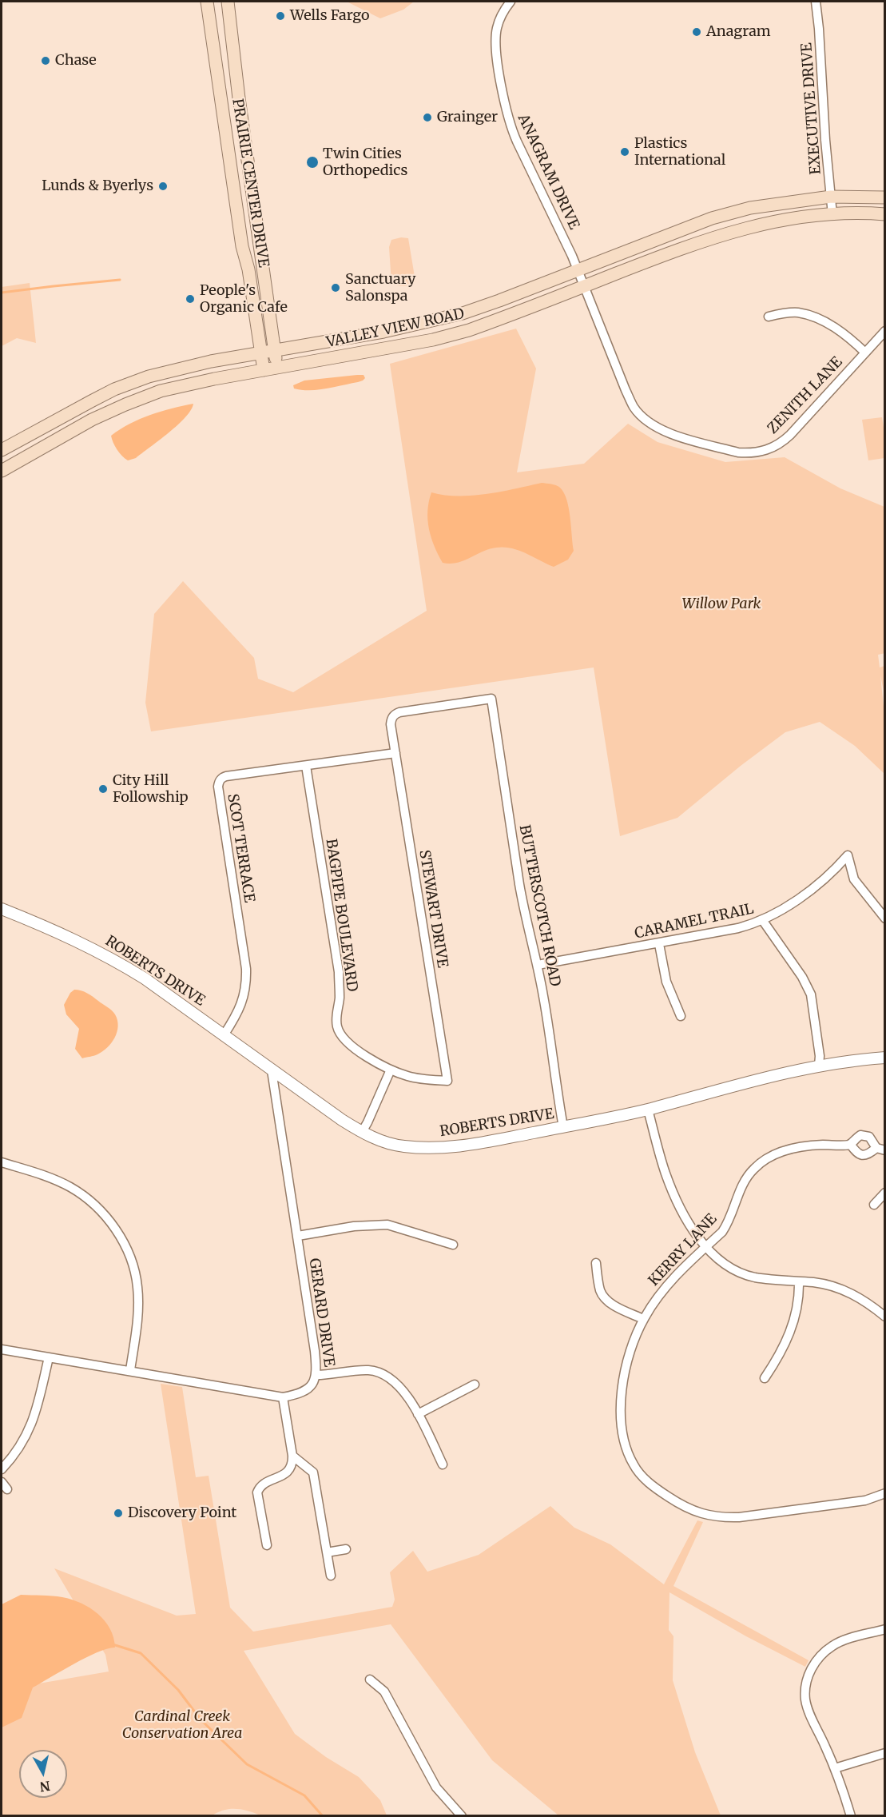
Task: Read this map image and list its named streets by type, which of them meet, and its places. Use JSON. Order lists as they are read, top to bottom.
{
  "streets": {
    "main road": ["PRAIRIE CENTER DRIVE", "VALLEY VIEW ROAD"],
    "street": [
      "EXECUTIVE DRIVE",
      "ANAGRAM DRIVE",
      "ZENITH LANE",
      "SCOT TERRACE",
      "BUTTERSCOTCH ROAD",
      "STEWART DRIVE",
      "BAGPIPE BOULEVARD",
      "CARAMEL TRAIL",
      "ROBERTS DRIVE",
      "KERRY LANE",
      "GERARD DRIVE"
    ]
  },
  "crossings": [
    ["EXECUTIVE DRIVE", "VALLEY VIEW ROAD"],
    ["ANAGRAM DRIVE", "VALLEY VIEW ROAD"],
    ["ANAGRAM DRIVE", "ZENITH LANE"],
    ["PRAIRIE CENTER DRIVE", "VALLEY VIEW ROAD"],
    ["VALLEY VIEW ROAD", "ZENITH LANE"],
    ["SCOT TERRACE", "STEWART DRIVE"],
    ["SCOT TERRACE", "BAGPIPE BOULEVARD"],
    ["SCOT TERRACE", "ROBERTS DRIVE"],
    ["BUTTERSCOTCH ROAD", "STEWART DRIVE"],
    ["BUTTERSCOTCH ROAD", "CARAMEL TRAIL"],
    ["BUTTERSCOTCH ROAD", "ROBERTS DRIVE"],
    ["STEWART DRIVE", "BAGPIPE BOULEVARD"],
    ["ROBERTS DRIVE", "GERARD DRIVE"]
  ],
  "parks": ["Willow Park", "Cardinal Creek Conservation Area"],
  "places": [
    "Wells Fargo",
    "Anagram",
    "Chase",
    "Grainger",
    "Plastics International",
    "Twin Cities Orthopedics",
    "Lunds & Byerlys",
    "Sanctuary Salonspa",
    "People's Organic Cafe",
    "City Hill Followship",
    "Discovery Point"
  ],
  "north": "bottom"
}
